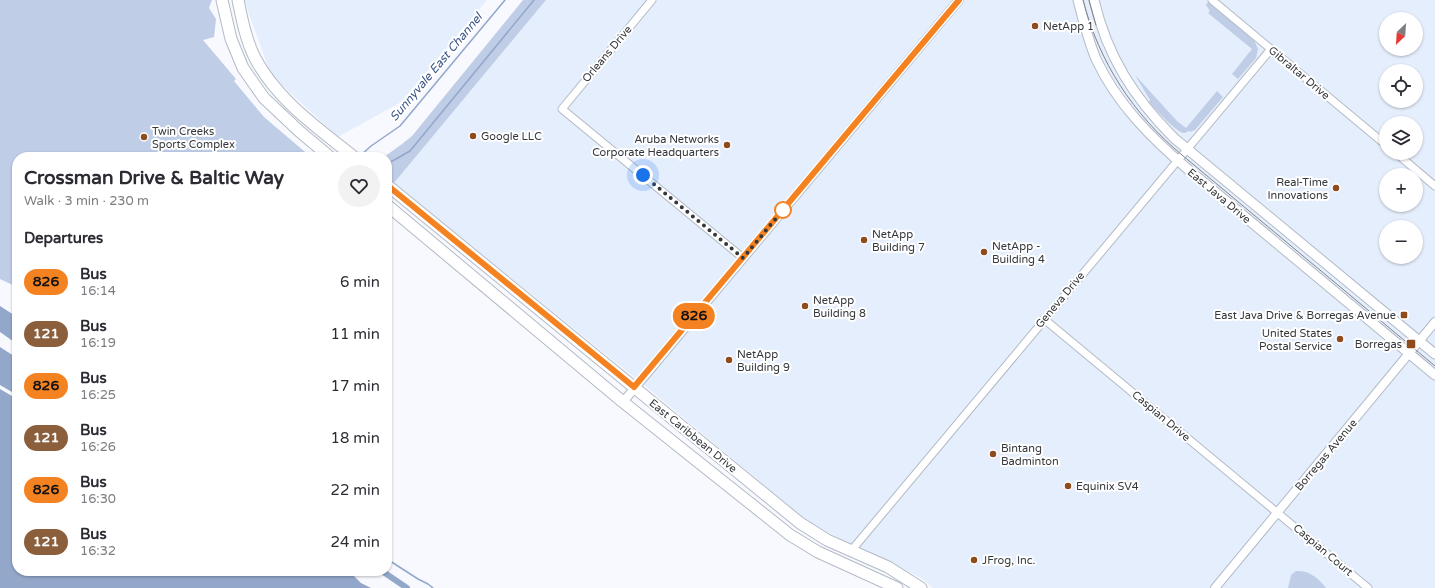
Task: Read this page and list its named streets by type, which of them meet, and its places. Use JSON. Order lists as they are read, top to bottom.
{
  "streets": {
    "main road": ["East Java Drive", "East Caribbean Drive"],
    "street": [
      "Orleans Drive",
      "Gibraltar Drive",
      "Geneva Drive",
      "Caspian Drive",
      "Borregas Avenue",
      "Caspian Court"
    ]
  },
  "crossings": [
    ["Gibraltar Drive", "Geneva Drive"],
    ["East Java Drive", "Geneva Drive"],
    ["East Java Drive", "Borregas Avenue"],
    ["Geneva Drive", "Caspian Drive"],
    ["Geneva Drive", "East Caribbean Drive"],
    ["Caspian Drive", "Borregas Avenue"],
    ["Caspian Drive", "Caspian Court"],
    ["Borregas Avenue", "Caspian Court"]
  ],
  "water": ["Sunnyvale East Channel"],
  "places": {
    "other": [
      "NetApp 1",
      "Google LLC",
      "Twin Creeks Sports Complex",
      "Aruba Networks Corporate Headquarters",
      "Real-Time Innovations",
      "NetApp Building 7",
      "NetApp - Building 4",
      "NetApp Building 8",
      "United States Postal Service",
      "NetApp Building 9",
      "Bintang Badminton",
      "Equinix SV4",
      "JFrog, Inc."
    ],
    "transit": ["East Java Drive & Borregas Avenue", "Borregas"]
  },
  "lines": ["bus line 826"],
  "north": "bottom left",
  "page": {
    "on_map": "826",
    "map_buttons": ["+", "−"],
    "heading": [
      ["Crossman Drive & Baltic Way", "Walk · 3 min · 230 m"],
      "Departures"
    ],
    "list": [
      {
        "mark": "826",
        "name": "Bus",
        "note": "16:14",
        "value": "6 min"
      },
      {
        "mark": "121",
        "name": "Bus",
        "note": "16:19",
        "value": "11 min"
      },
      {
        "mark": "826",
        "name": "Bus",
        "note": "16:25",
        "value": "17 min"
      },
      {
        "mark": "121",
        "name": "Bus",
        "note": "16:26",
        "value": "18 min"
      },
      {
        "mark": "826",
        "name": "Bus",
        "note": "16:30",
        "value": "22 min"
      },
      {
        "mark": "121",
        "name": "Bus",
        "note": "16:32",
        "value": "24 min"
      }
    ]
  }
}
